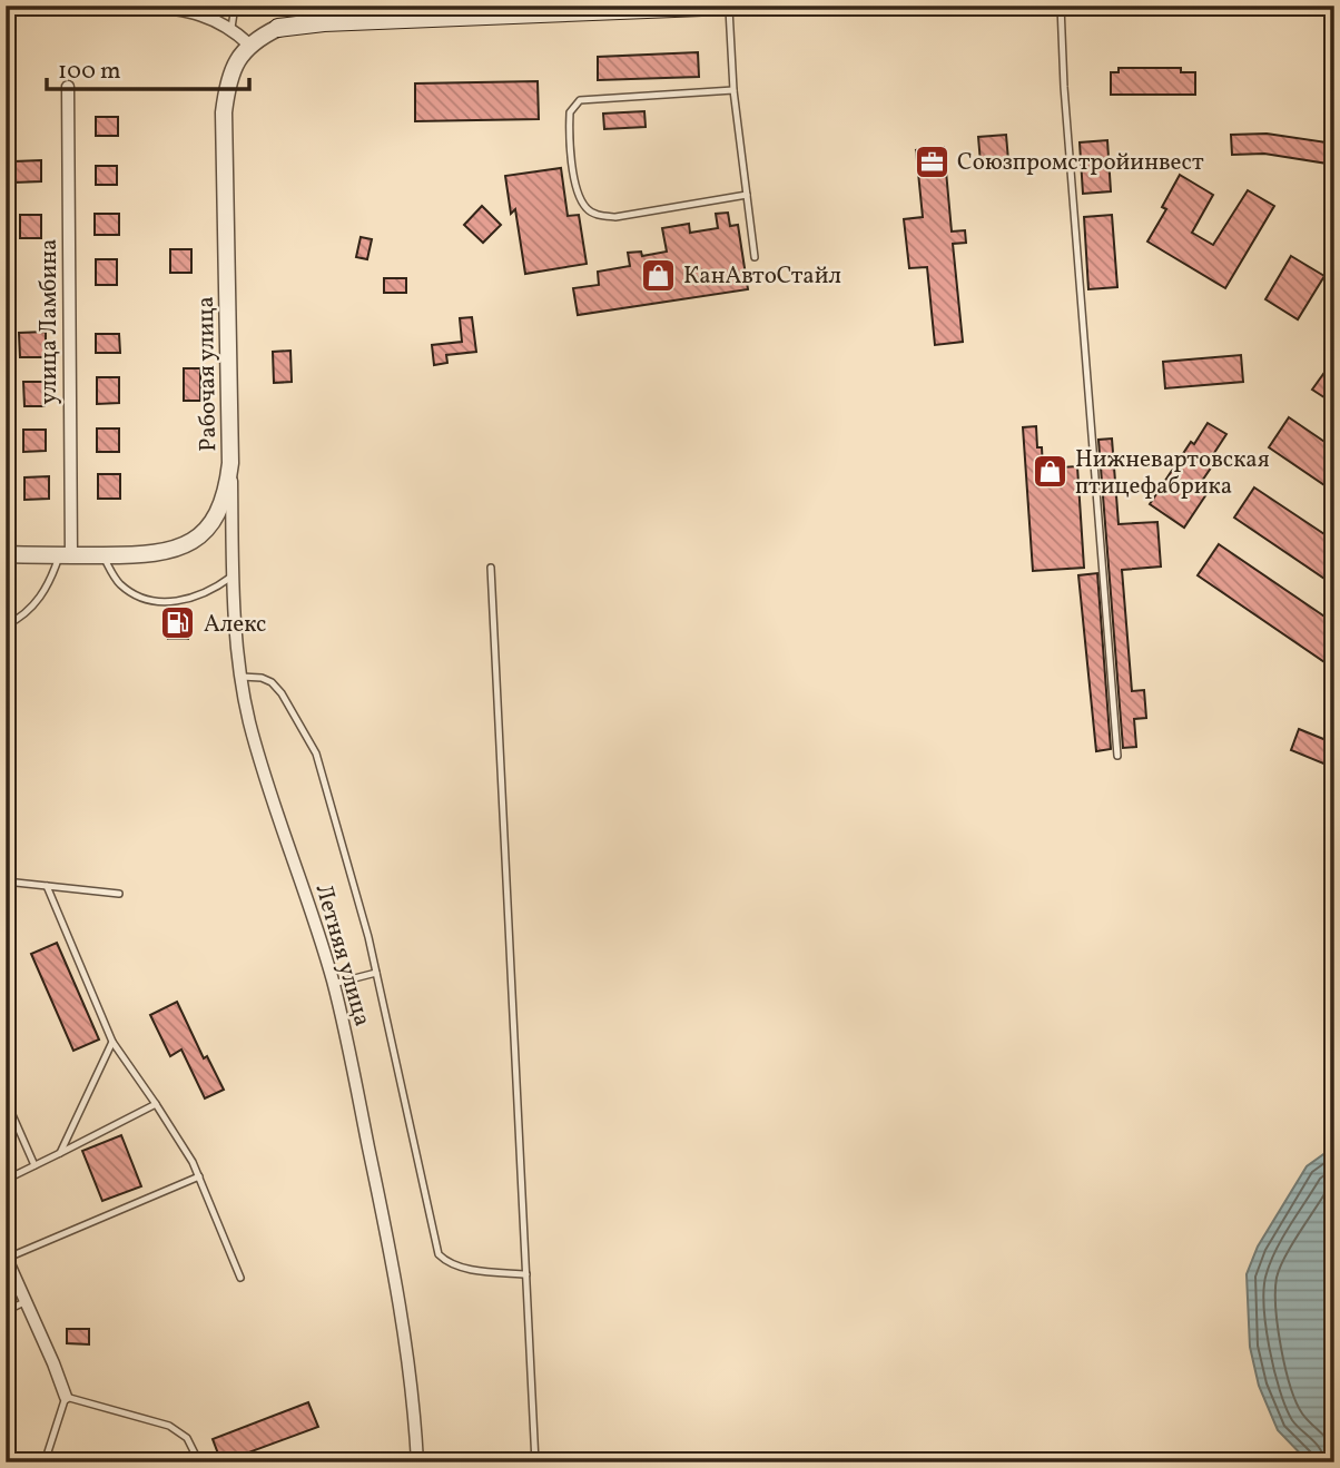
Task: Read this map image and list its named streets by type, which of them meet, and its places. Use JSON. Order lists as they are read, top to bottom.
{
  "streets": {
    "street": ["улица Ламбина", "Рабочая улица", "Летняя улица"]
  },
  "crossings": [
    ["улица Ламбина", "Рабочая улица"],
    ["Рабочая улица", "Летняя улица"]
  ],
  "places": {
    "office": ["Союзпромстройинвест"],
    "shop": ["КанАвтоСтайл", "Нижневартовская птицефабрика"],
    "fuel station": ["Алекс"]
  },
  "scale_bar": "100 m"
}
